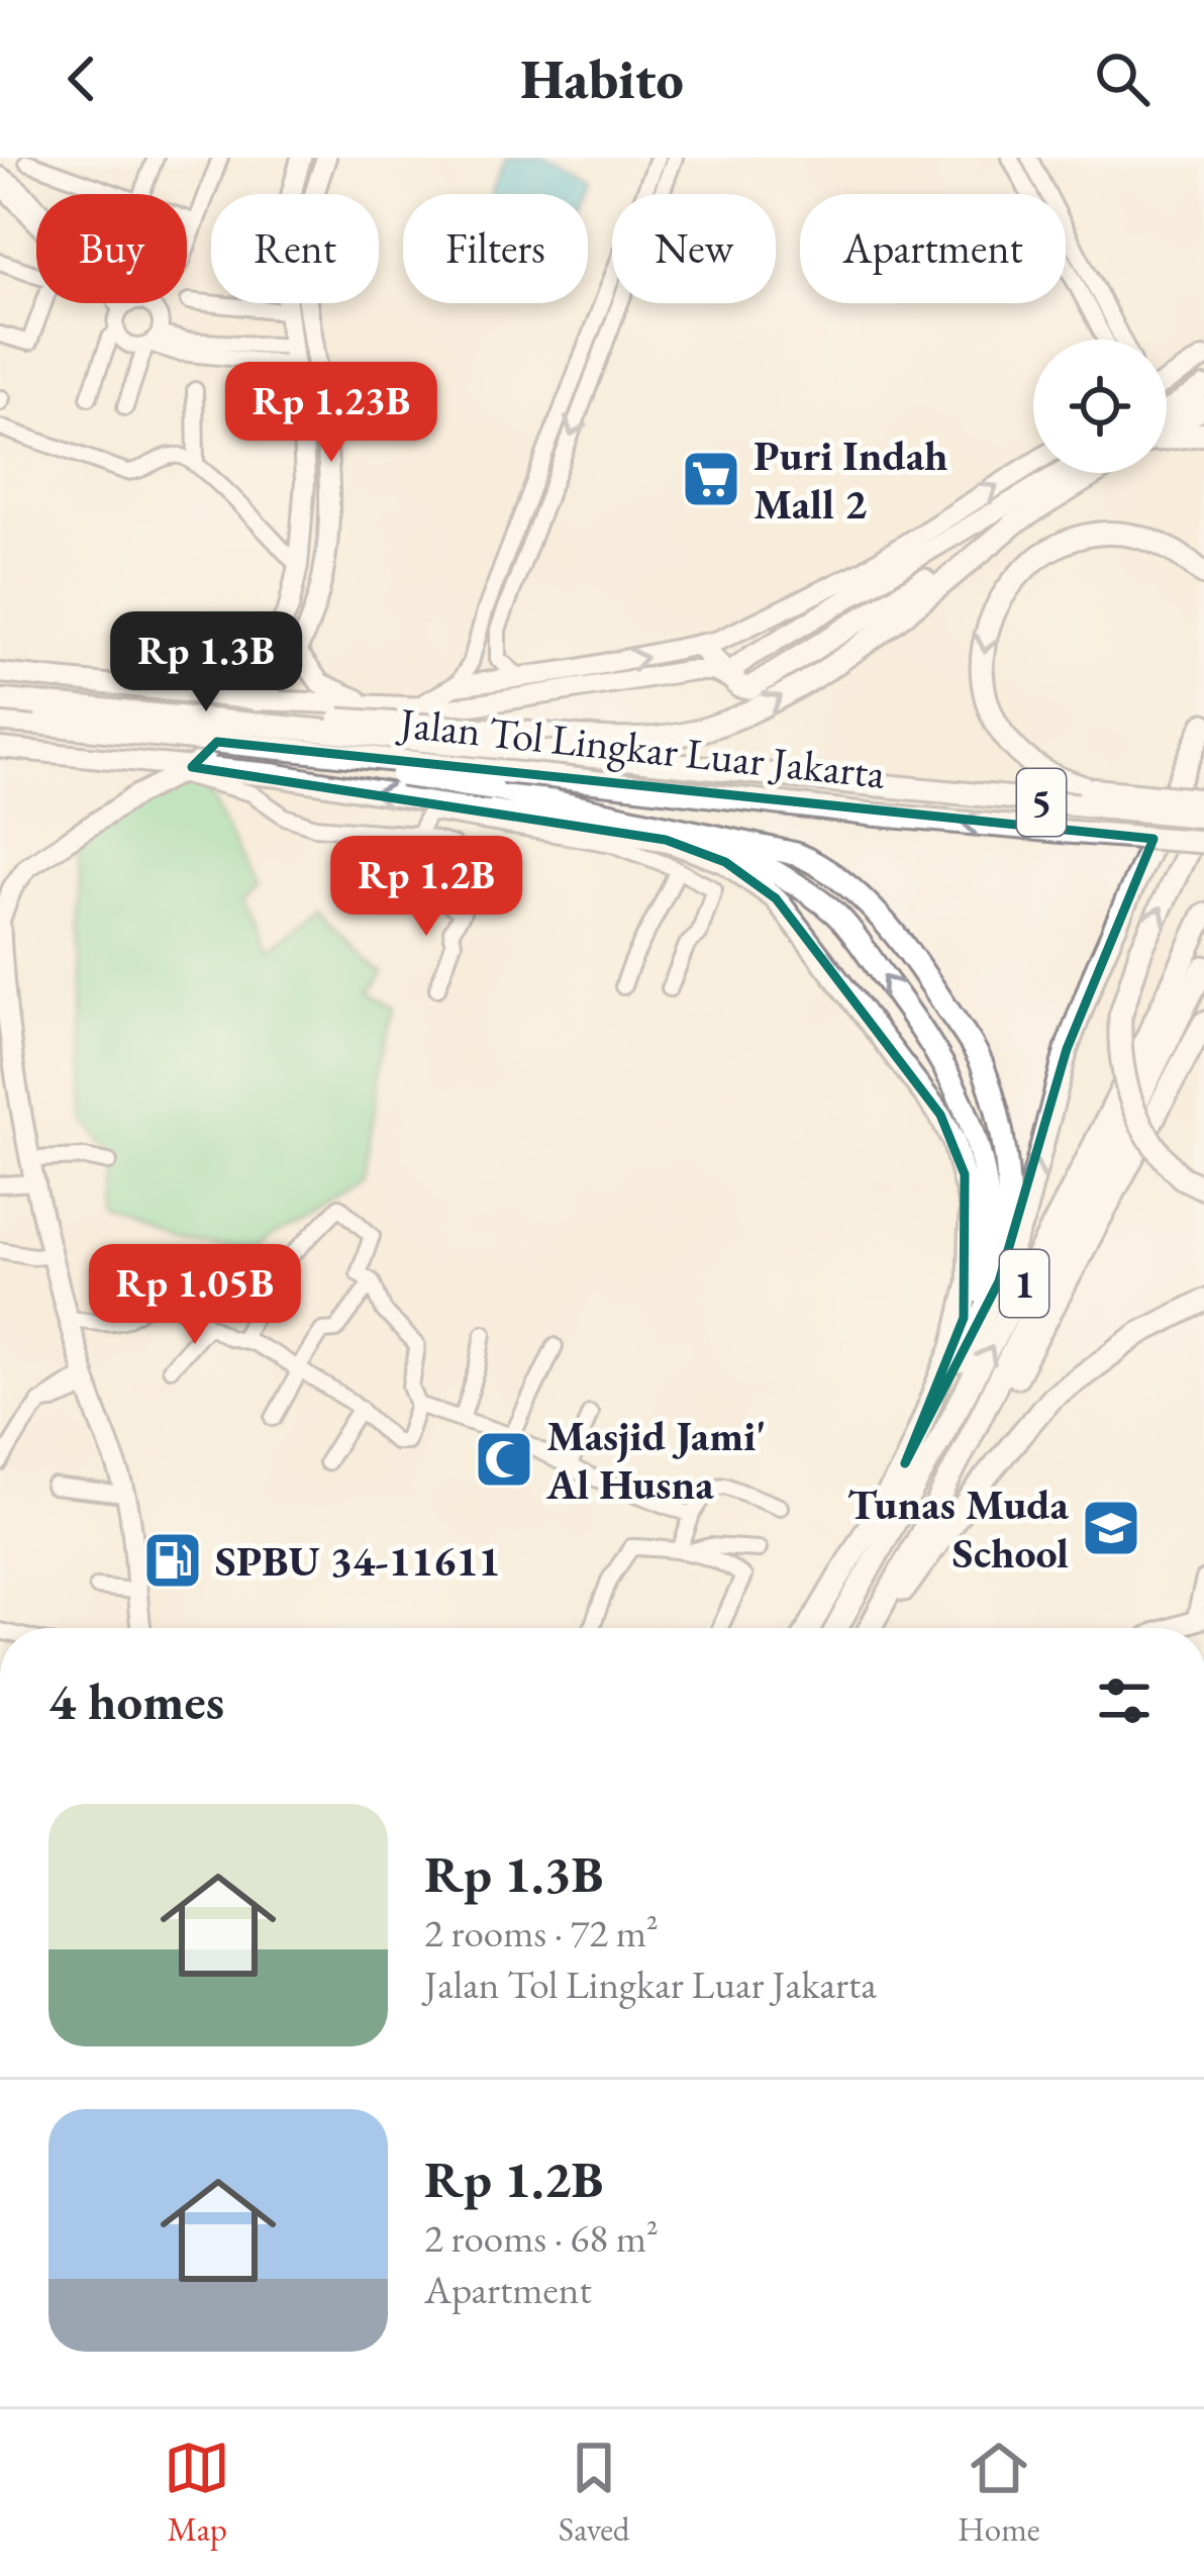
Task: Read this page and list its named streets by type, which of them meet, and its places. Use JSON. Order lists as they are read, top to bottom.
{
  "streets": {
    "highway": ["Jalan Tol Lingkar Luar Jakarta", "5", "1"]
  },
  "places": {
    "supermarket": ["Puri Indah Mall 2"],
    "mosque": ["Masjid Jami' Al Husna"],
    "school or university": ["Tunas Muda School"],
    "fuel station": ["SPBU 34-11611"]
  },
  "page": {
    "header": "Habito",
    "chip": [
      "Buy",
      "Rent",
      "Filters",
      "New",
      "Apartment"
    ],
    "price": [
      "Rp 1.23B",
      "Rp 1.3B",
      "Rp 1.2B",
      "Rp 1.05B"
    ],
    "heading": "4 homes",
    "list": [
      {
        "name": "Rp 1.3B",
        "note": "2 rooms · 72 m² · Jalan Tol Lingkar Luar Jakarta"
      },
      {
        "name": "Rp 1.2B",
        "note": "2 rooms · 68 m² · Apartment"
      }
    ],
    "tabs": ["Map", "Saved", "Home"]
  }
}
